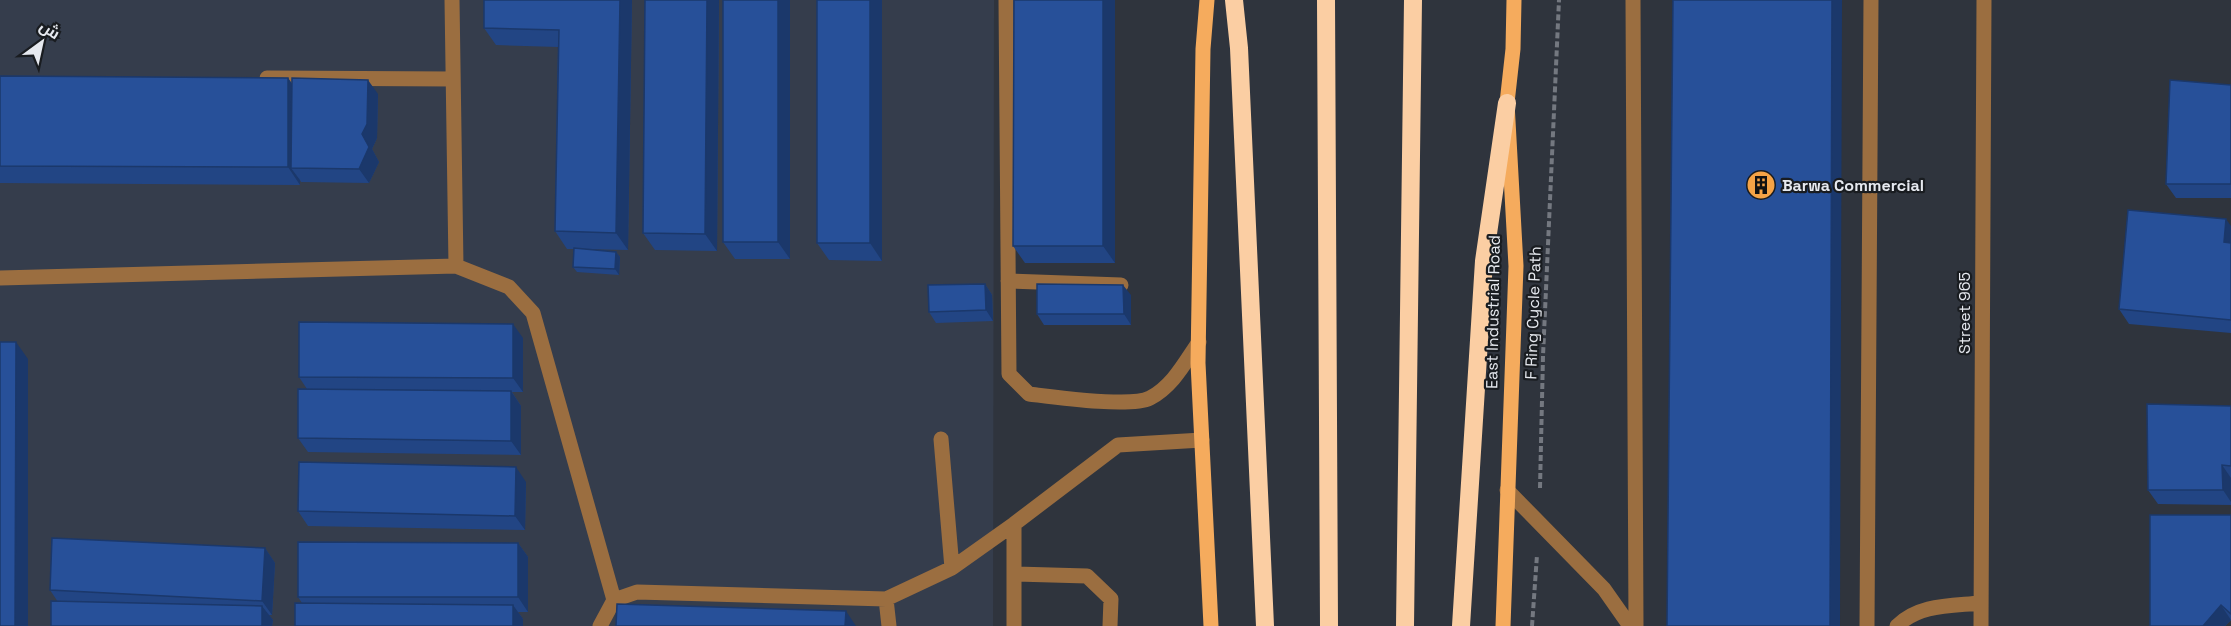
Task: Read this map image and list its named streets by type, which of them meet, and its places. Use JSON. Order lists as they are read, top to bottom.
{
  "streets": {
    "main road": ["East Industrial Road"],
    "street": ["Street 965"],
    "path": ["F Ring Cycle Path"]
  },
  "places": {
    "building": ["Barwa Commercial"]
  },
  "north": "top right"
}
